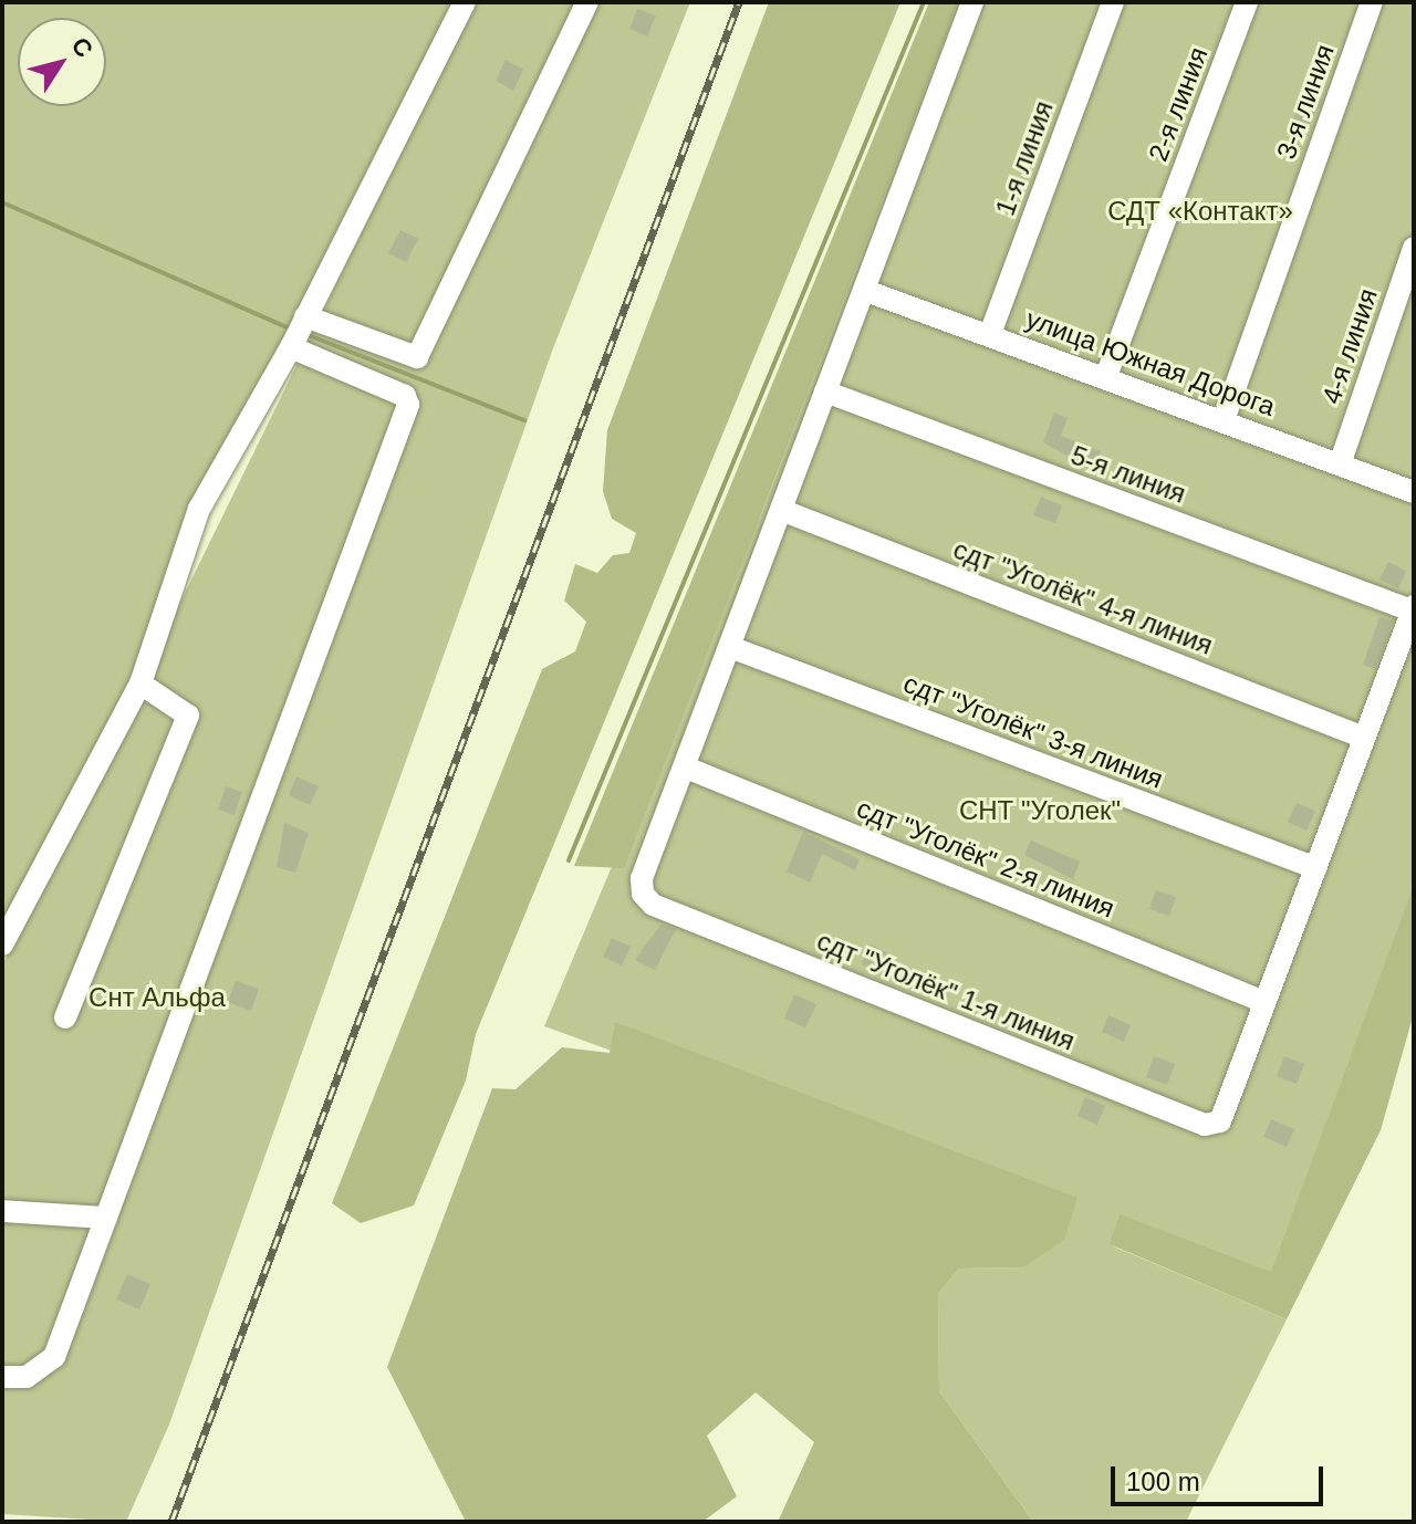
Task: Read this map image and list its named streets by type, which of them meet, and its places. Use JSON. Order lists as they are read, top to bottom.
{
  "streets": {
    "street": [
      "3-я линия",
      "2-я линия",
      "1-я линия",
      "4-я линия",
      "улица Южная Дорога",
      "5-я линия",
      "сдт \"Уголёк\" 4-я линия",
      "сдт \"Уголёк\" 3-я линия",
      "сдт \"Уголёк\" 2-я линия",
      "сдт \"Уголёк\" 1-я линия"
    ]
  },
  "crossings": [
    ["3-я линия", "улица Южная Дорога"],
    ["2-я линия", "улица Южная Дорога"],
    ["1-я линия", "улица Южная Дорога"],
    ["4-я линия", "улица Южная Дорога"],
    ["сдт \"Уголёк\" 2-я линия", "сдт \"Уголёк\" 1-я линия"]
  ],
  "parks": ["СДТ «Контакт»", "СНТ \"Уголек\"", "Снт Альфа"],
  "scale_bar": "100 m",
  "north": "top right"
}
